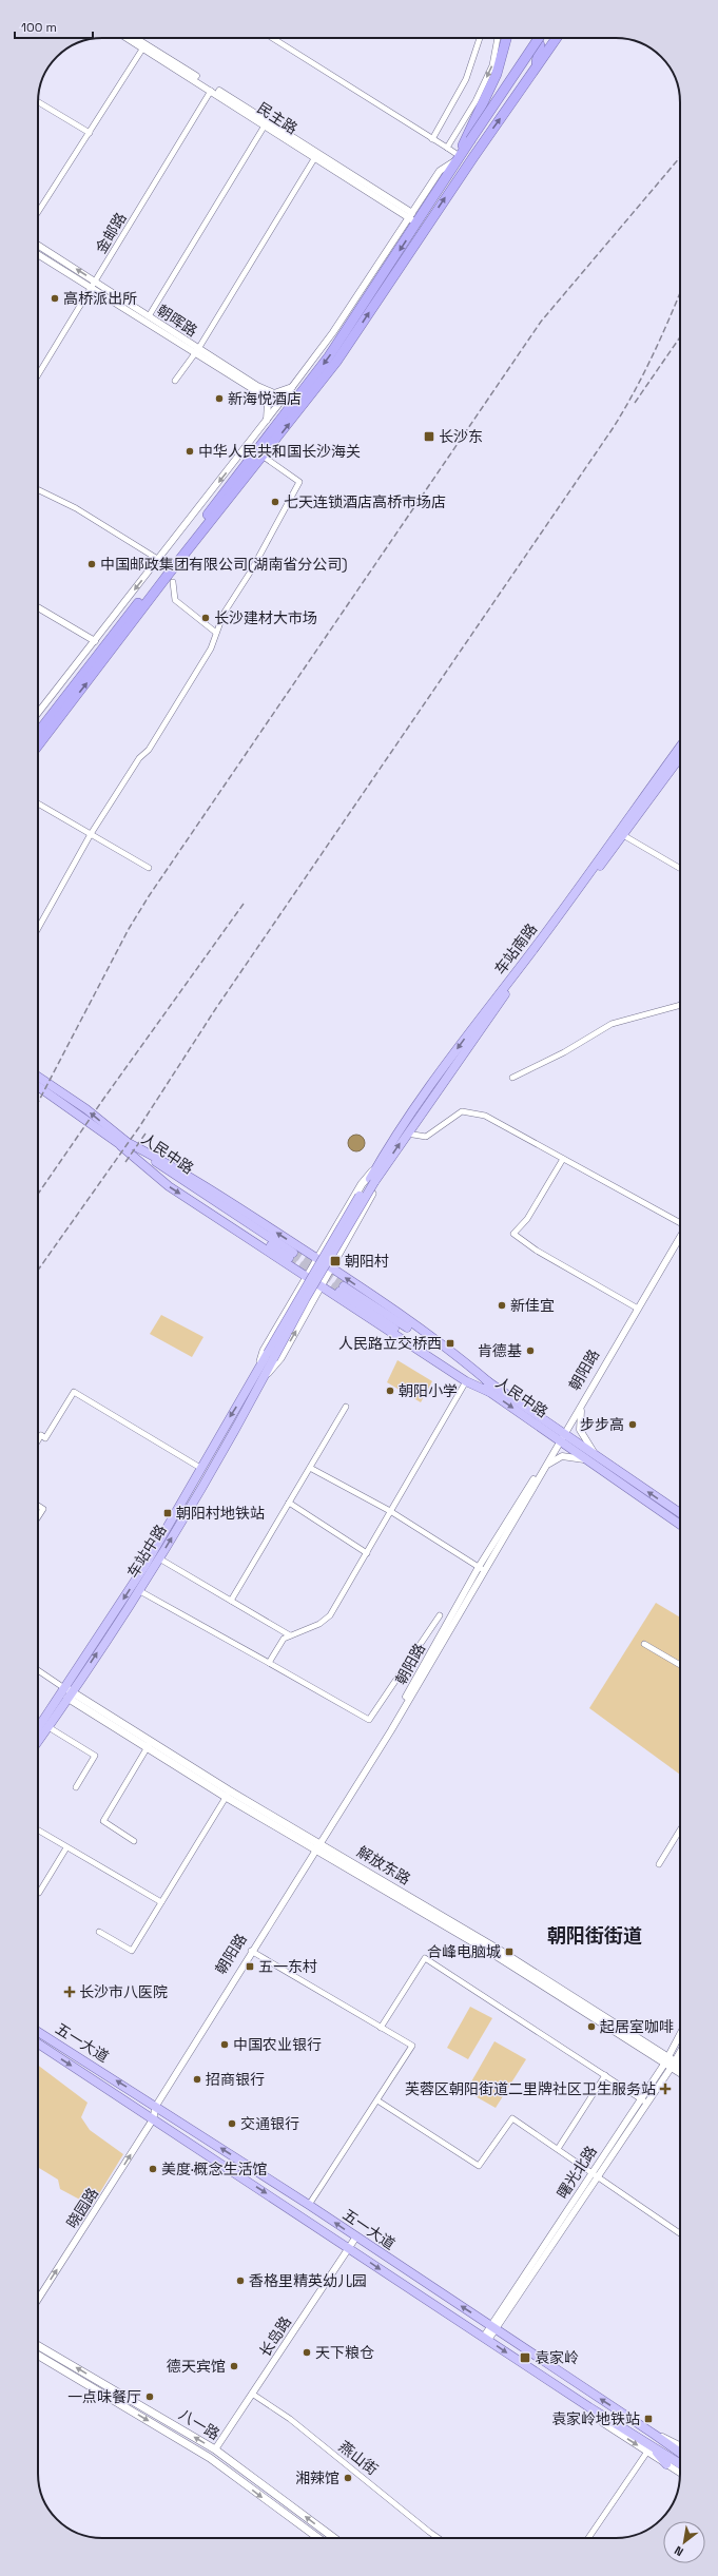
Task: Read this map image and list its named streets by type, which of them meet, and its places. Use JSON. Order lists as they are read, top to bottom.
{
  "streets": {
    "main road": [
      "车站南路",
      "人民中路",
      "车站中路",
      "解放东路",
      "五一大道",
      "八一路"
    ],
    "street": [
      "民主路",
      "金邮路",
      "朝晖路",
      "朝阳路",
      "曙光北路",
      "晓园路",
      "长岛路",
      "燕山街"
    ]
  },
  "crossings": [
    ["民主路", "金邮路"],
    ["金邮路", "朝晖路"],
    ["车站南路", "车站中路"],
    ["人民中路", "朝阳路"],
    ["朝阳路", "解放东路"],
    ["朝阳路", "五一大道"],
    ["朝阳路", "晓园路"],
    ["车站中路", "解放东路"],
    ["解放东路", "曙光北路"],
    ["五一大道", "曙光北路"],
    ["五一大道", "晓园路"],
    ["五一大道", "长岛路"],
    ["长岛路", "八一路"],
    ["长岛路", "燕山街"]
  ],
  "one_way": ["晓园路"],
  "districts": ["朝阳街街道"],
  "places": {
    "other": [
      "高桥派出所",
      "新海悦酒店",
      "中华人民共和国长沙海关",
      "七天连锁酒店高桥市场店",
      "中国邮政集团有限公司(湖南省分公司)",
      "长沙建材大市场",
      "新佳宜",
      "肯德基",
      "朝阳小学",
      "步步高",
      "起居室咖啡",
      "中国农业银行",
      "招商银行",
      "交通银行",
      "美度·概念生活馆",
      "香格里精英幼儿园",
      "天下粮仓",
      "德天宾馆",
      "一点味餐厅",
      "湘辣馆"
    ],
    "transit": [
      "长沙东",
      "朝阳村",
      "人民路立交桥西",
      "朝阳村地铁站",
      "合峰电脑城",
      "五一东村",
      "袁家岭",
      "袁家岭地铁站"
    ],
    "health": ["长沙市八医院", "芙蓉区朝阳街道二里牌社区卫生服务站"]
  },
  "scale_bar": "100 m",
  "north": "bottom left"
}
